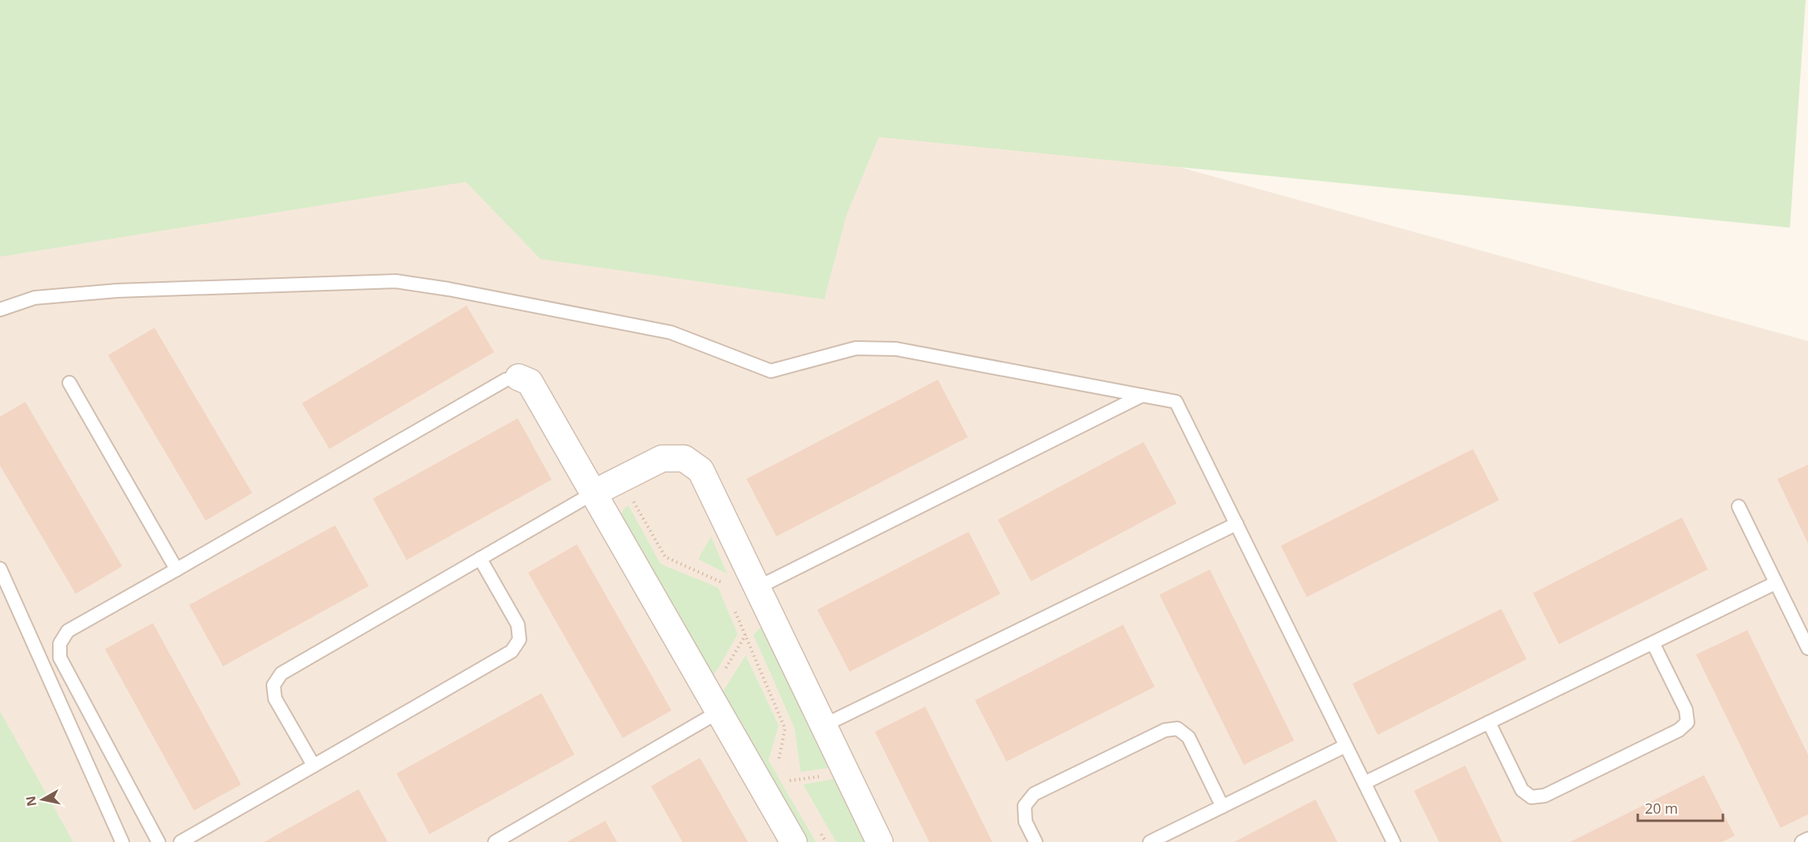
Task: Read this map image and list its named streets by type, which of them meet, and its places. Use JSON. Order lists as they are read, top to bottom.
{
  "scale_bar": "20 m",
  "north": "left"
}
